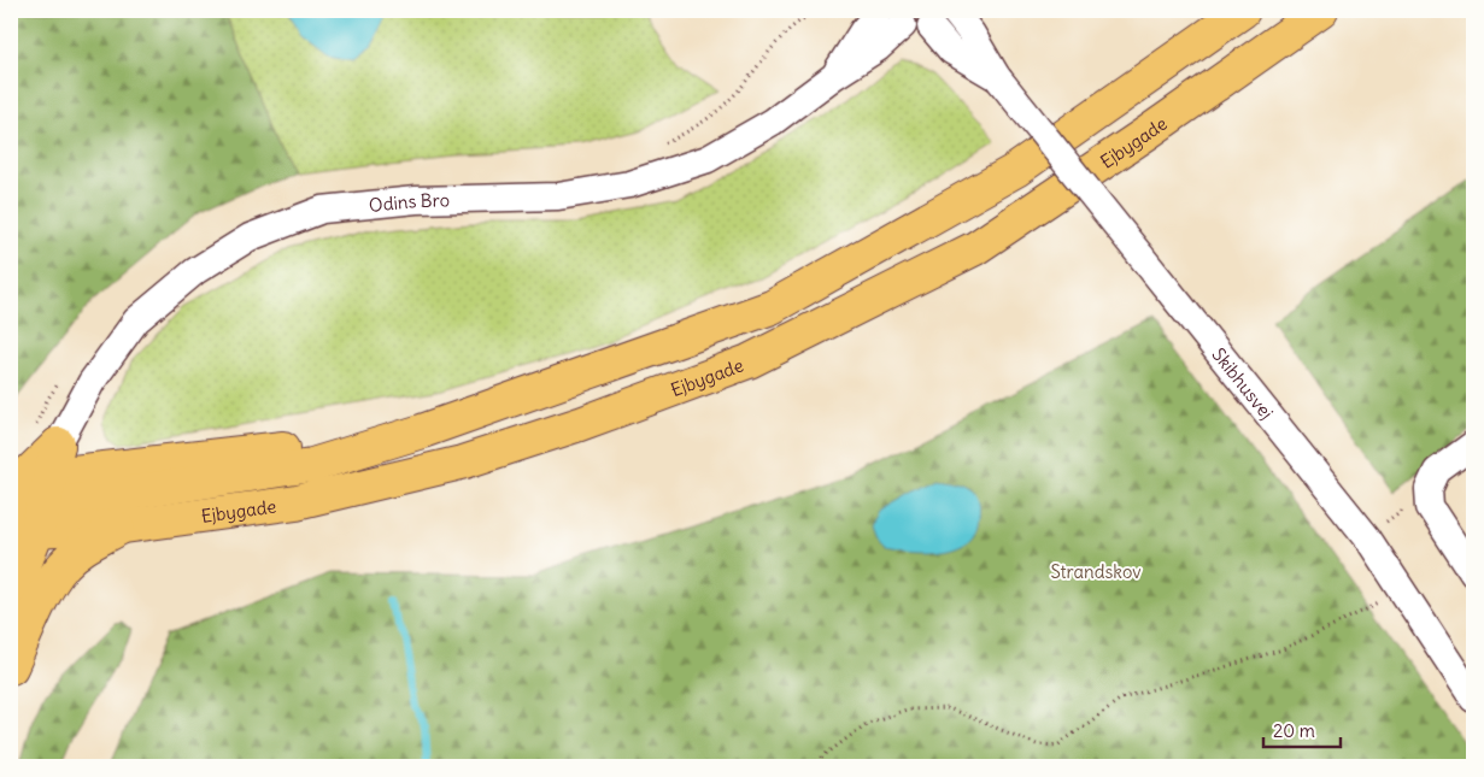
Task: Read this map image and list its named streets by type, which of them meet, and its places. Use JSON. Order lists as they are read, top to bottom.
{
  "streets": {
    "main road": ["Ejbygade", "Odins Bro"],
    "street": ["Skibhusvej"]
  },
  "crossings": [
    ["Ejbygade", "Odins Bro"]
  ],
  "parks": ["Strandskov"],
  "scale_bar": "20 m"
}
